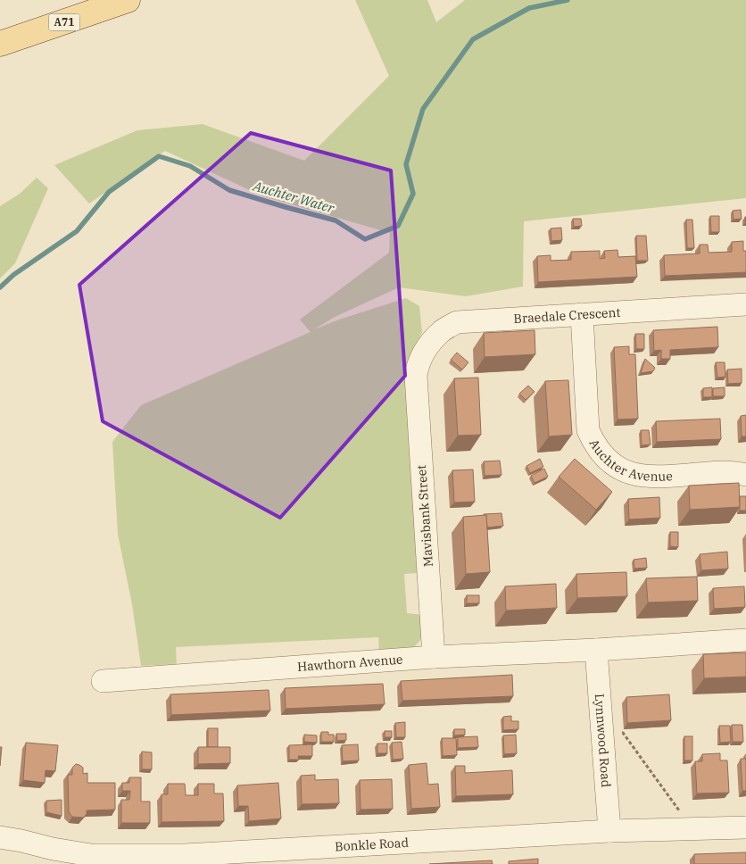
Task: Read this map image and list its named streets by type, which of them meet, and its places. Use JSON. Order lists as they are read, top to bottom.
{
  "streets": {
    "main road": ["A71"],
    "street": [
      "Braedale Crescent",
      "Auchter Avenue",
      "Mavisbank Street",
      "Hawthorn Avenue",
      "Lynnwood Road",
      "Bonkle Road"
    ]
  },
  "crossings": [
    ["Braedale Crescent", "Auchter Avenue"],
    ["Braedale Crescent", "Mavisbank Street"],
    ["Mavisbank Street", "Hawthorn Avenue"],
    ["Hawthorn Avenue", "Lynnwood Road"],
    ["Lynnwood Road", "Bonkle Road"]
  ],
  "water": ["Auchter Water"]
}
